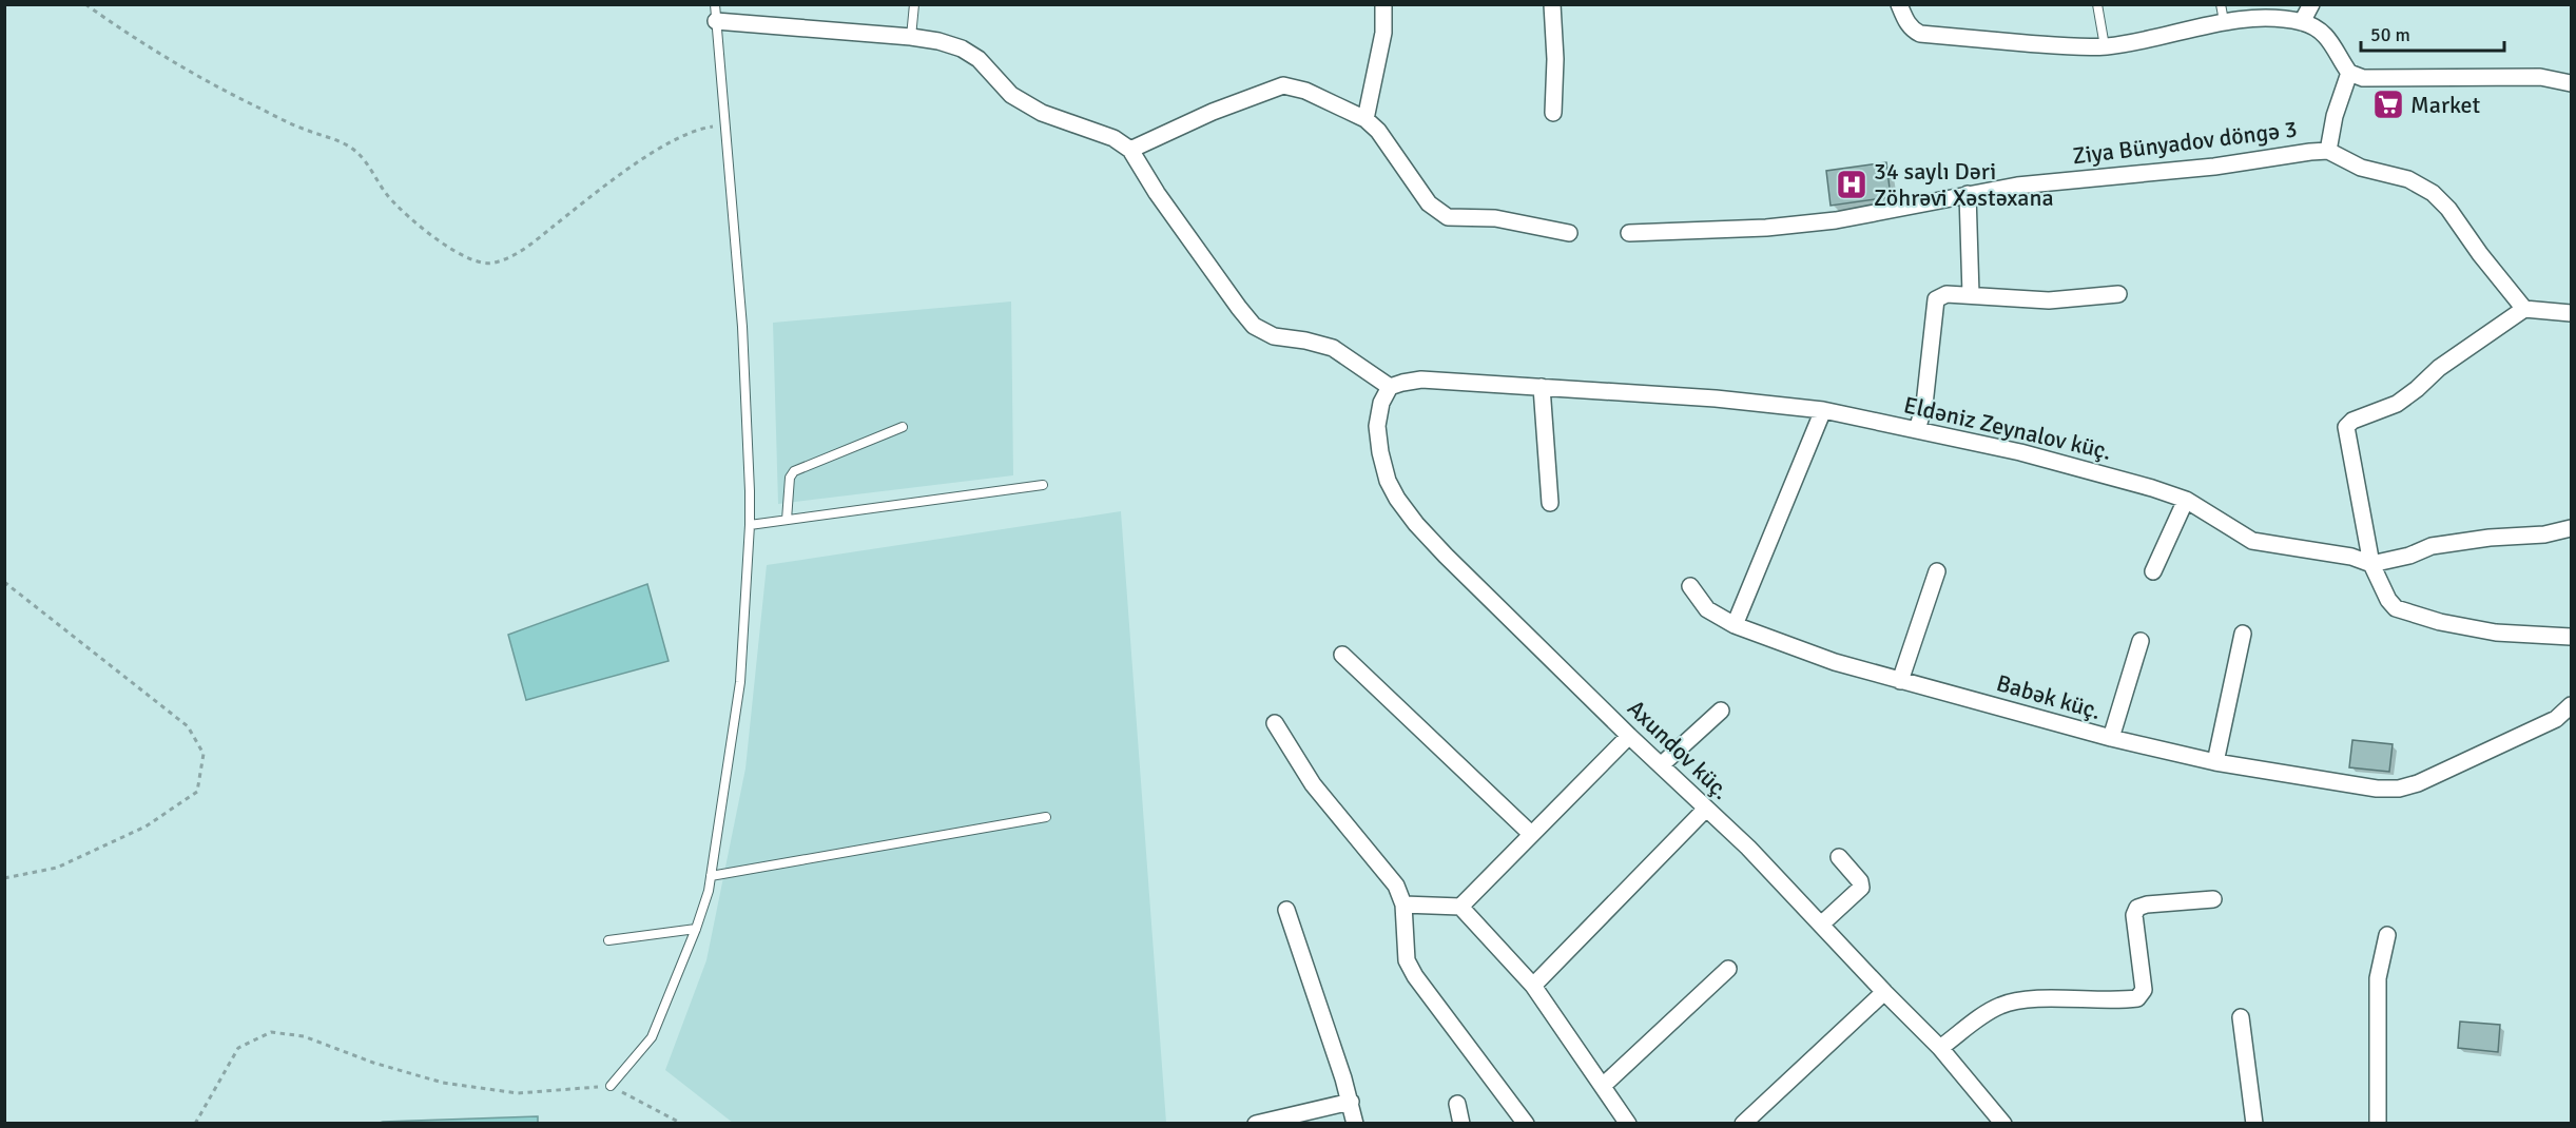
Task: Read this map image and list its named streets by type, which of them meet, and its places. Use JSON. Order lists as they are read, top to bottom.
{
  "streets": {
    "street": [
      "Ziya Bünyadov döngə 3",
      "Eldəniz Zeynalov küç.",
      "Babək küç.",
      "Axundov küç."
    ]
  },
  "crossings": [
    ["Eldəniz Zeynalov küç.", "Axundov küç."]
  ],
  "places": {
    "supermarket": ["Market"],
    "hospital": ["34 saylı Dəri Zöhrəvi Xəstəxana"]
  },
  "scale_bar": "50 m"
}
